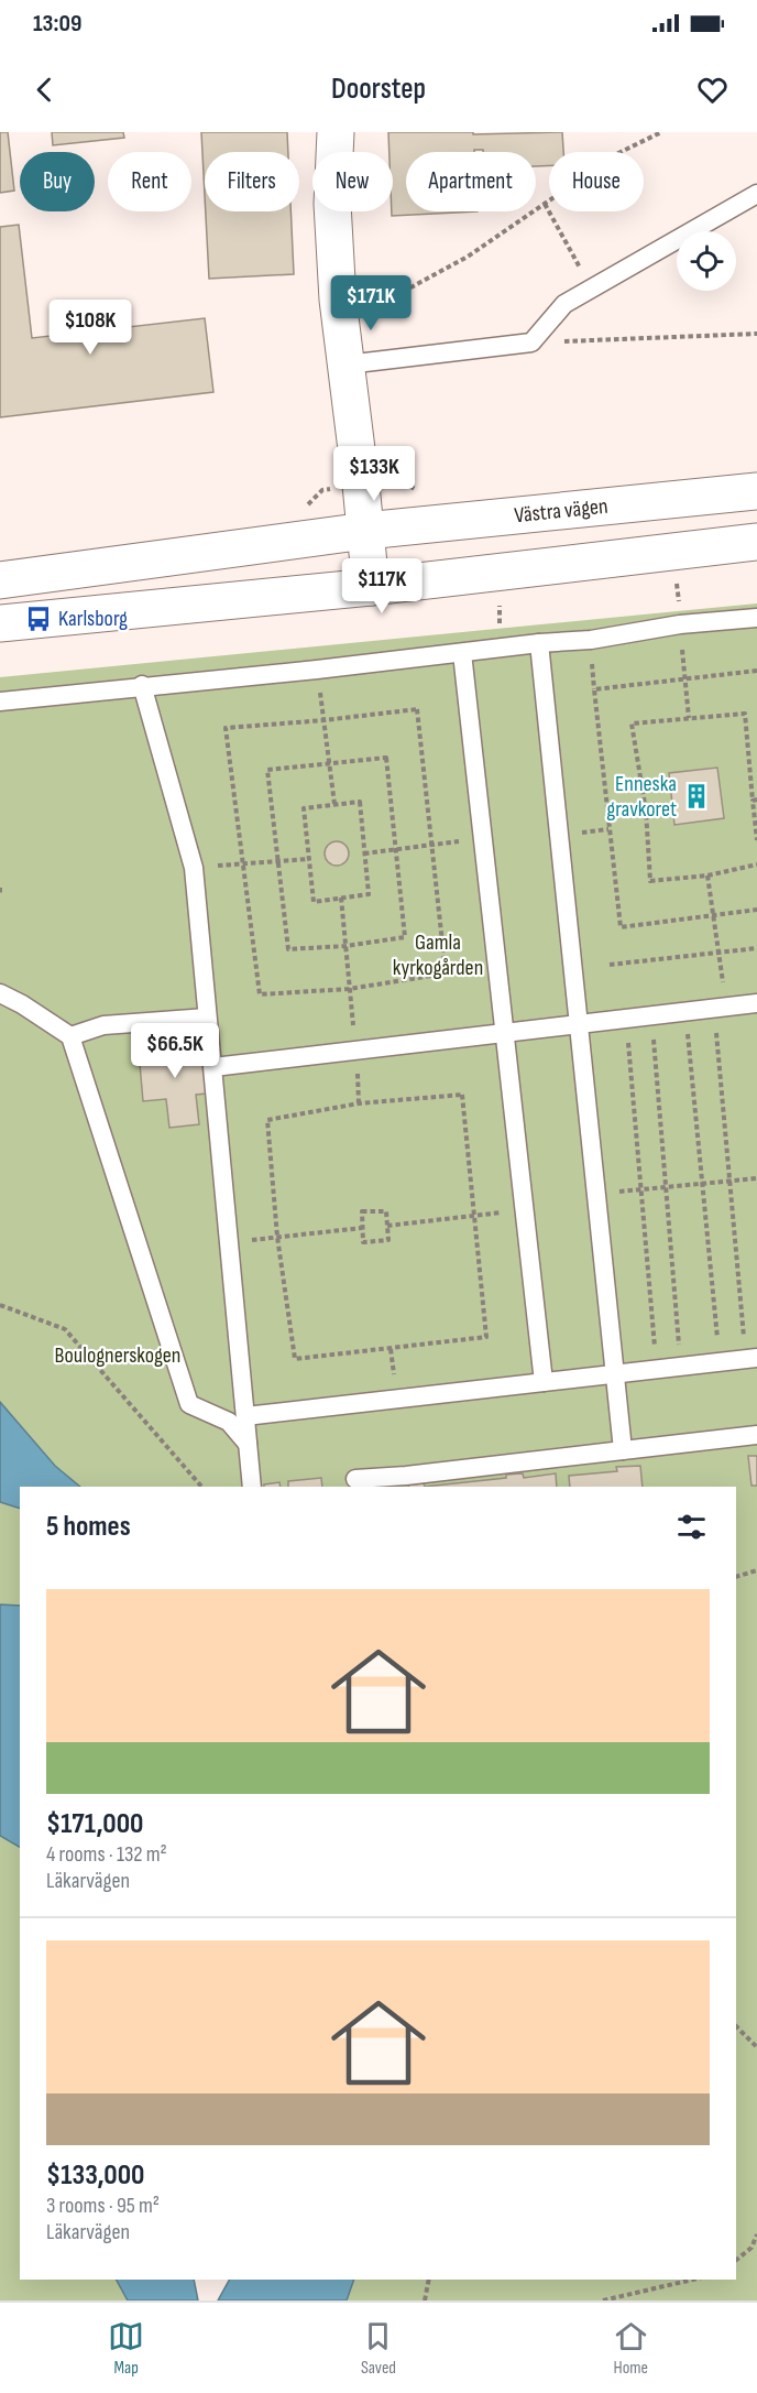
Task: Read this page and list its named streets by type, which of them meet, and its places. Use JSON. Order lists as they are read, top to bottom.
{
  "streets": {
    "main road": ["Västra vägen"]
  },
  "parks": ["Gamla kyrkogården", "Boulognerskogen"],
  "places": {
    "bus stop": ["Karlsborg"],
    "building": ["Enneska gravkoret"]
  },
  "page": {
    "status": "13:09",
    "header": "Doorstep",
    "chip": [
      "Buy",
      "Rent",
      "Filters",
      "New",
      "Apartment",
      "House"
    ],
    "price": [
      "$171K",
      "$108K",
      "$133K",
      "$117K",
      "$66.5K"
    ],
    "heading": "5 homes",
    "list": [
      {
        "name": "$171,000",
        "note": "4 rooms · 132 m² · Läkarvägen"
      },
      {
        "name": "$133,000",
        "note": "3 rooms · 95 m² · Läkarvägen"
      }
    ],
    "tabs": ["Map", "Saved", "Home"]
  }
}
